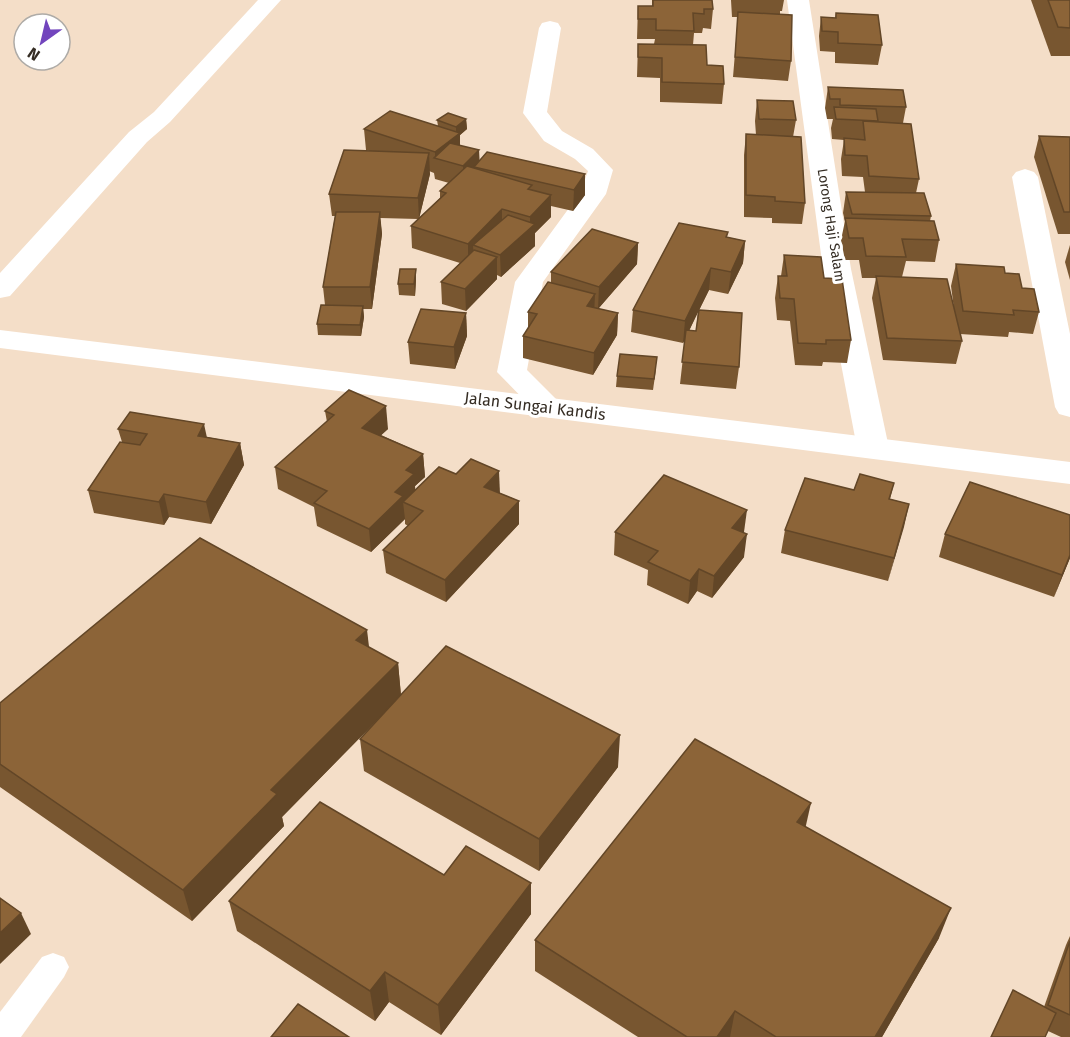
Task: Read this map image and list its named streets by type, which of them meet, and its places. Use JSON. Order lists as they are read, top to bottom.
{
  "streets": {
    "street": ["Lorong Haji Salam", "Jalan Sungai Kandis"]
  },
  "crossings": [
    ["Lorong Haji Salam", "Jalan Sungai Kandis"]
  ],
  "north": "bottom left"
}
